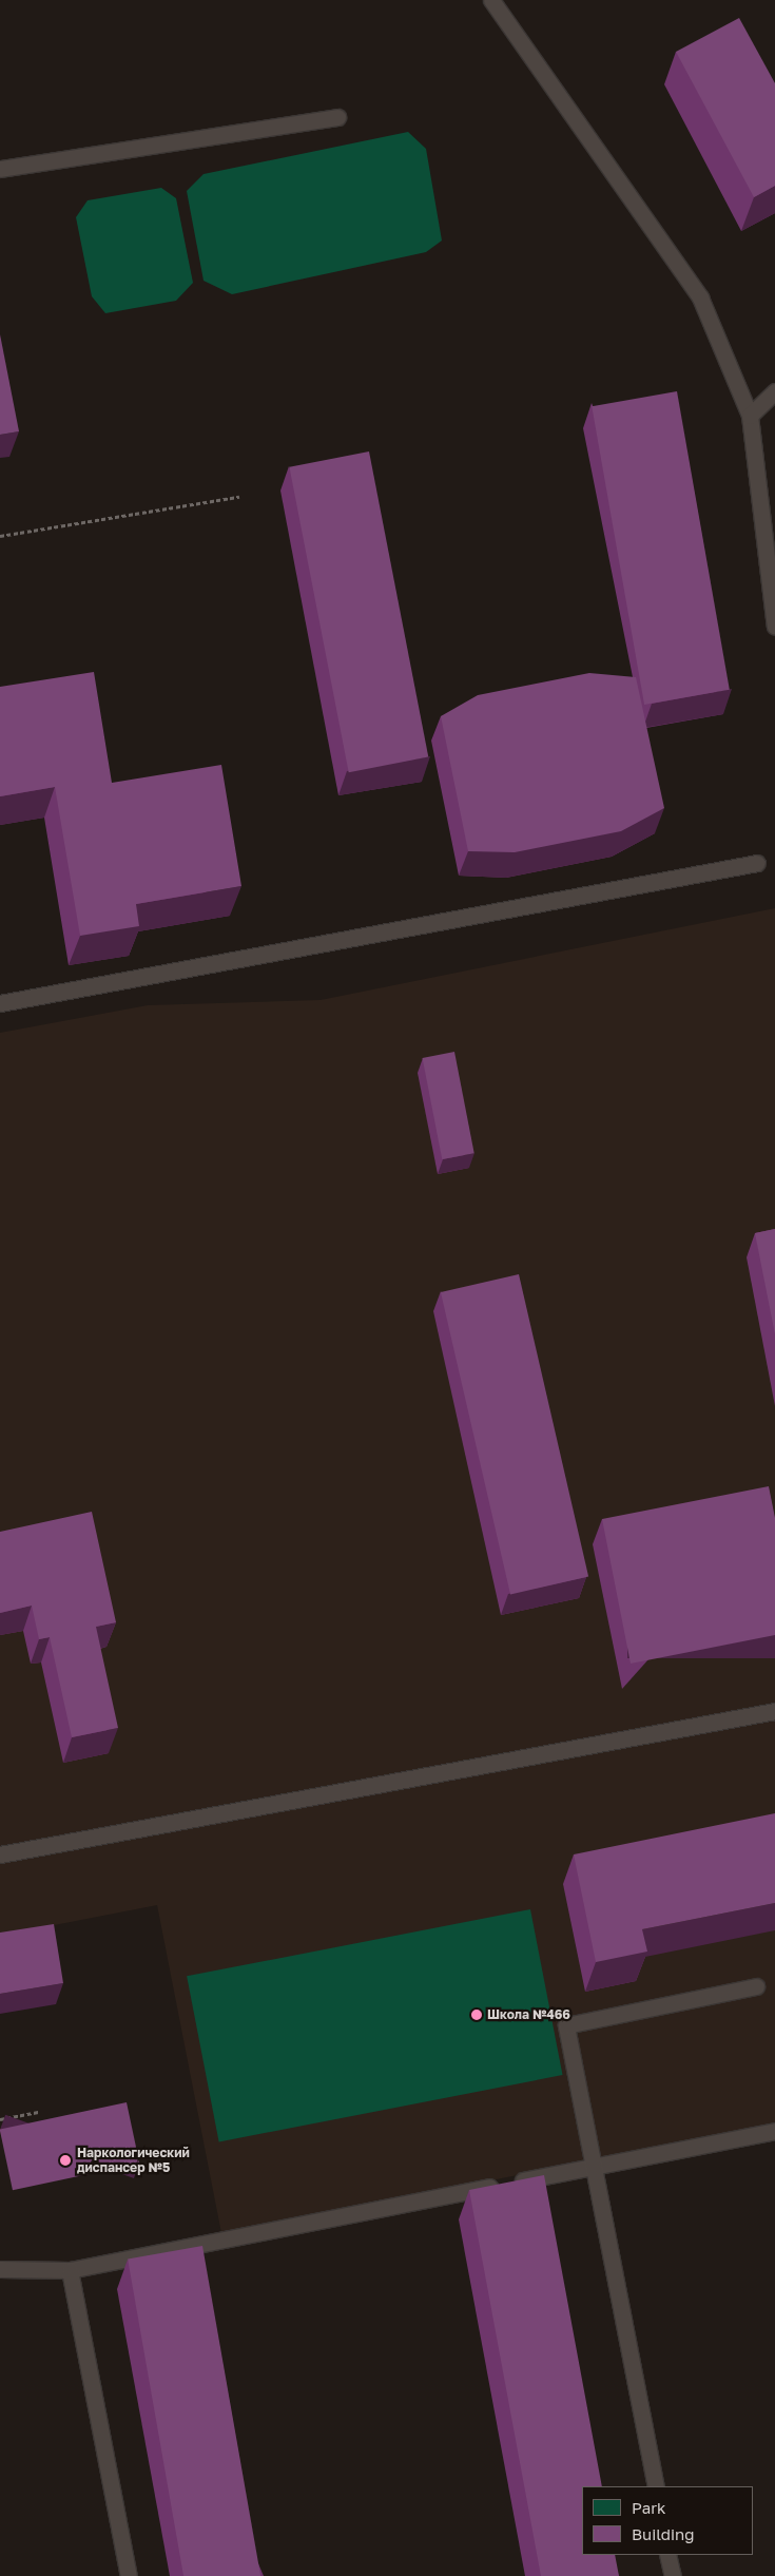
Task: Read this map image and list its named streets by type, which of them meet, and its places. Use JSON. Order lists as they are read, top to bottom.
{
  "places": ["Школа №466", "Наркологический диспансер №5"],
  "legend": ["Park", "Building"]
}
